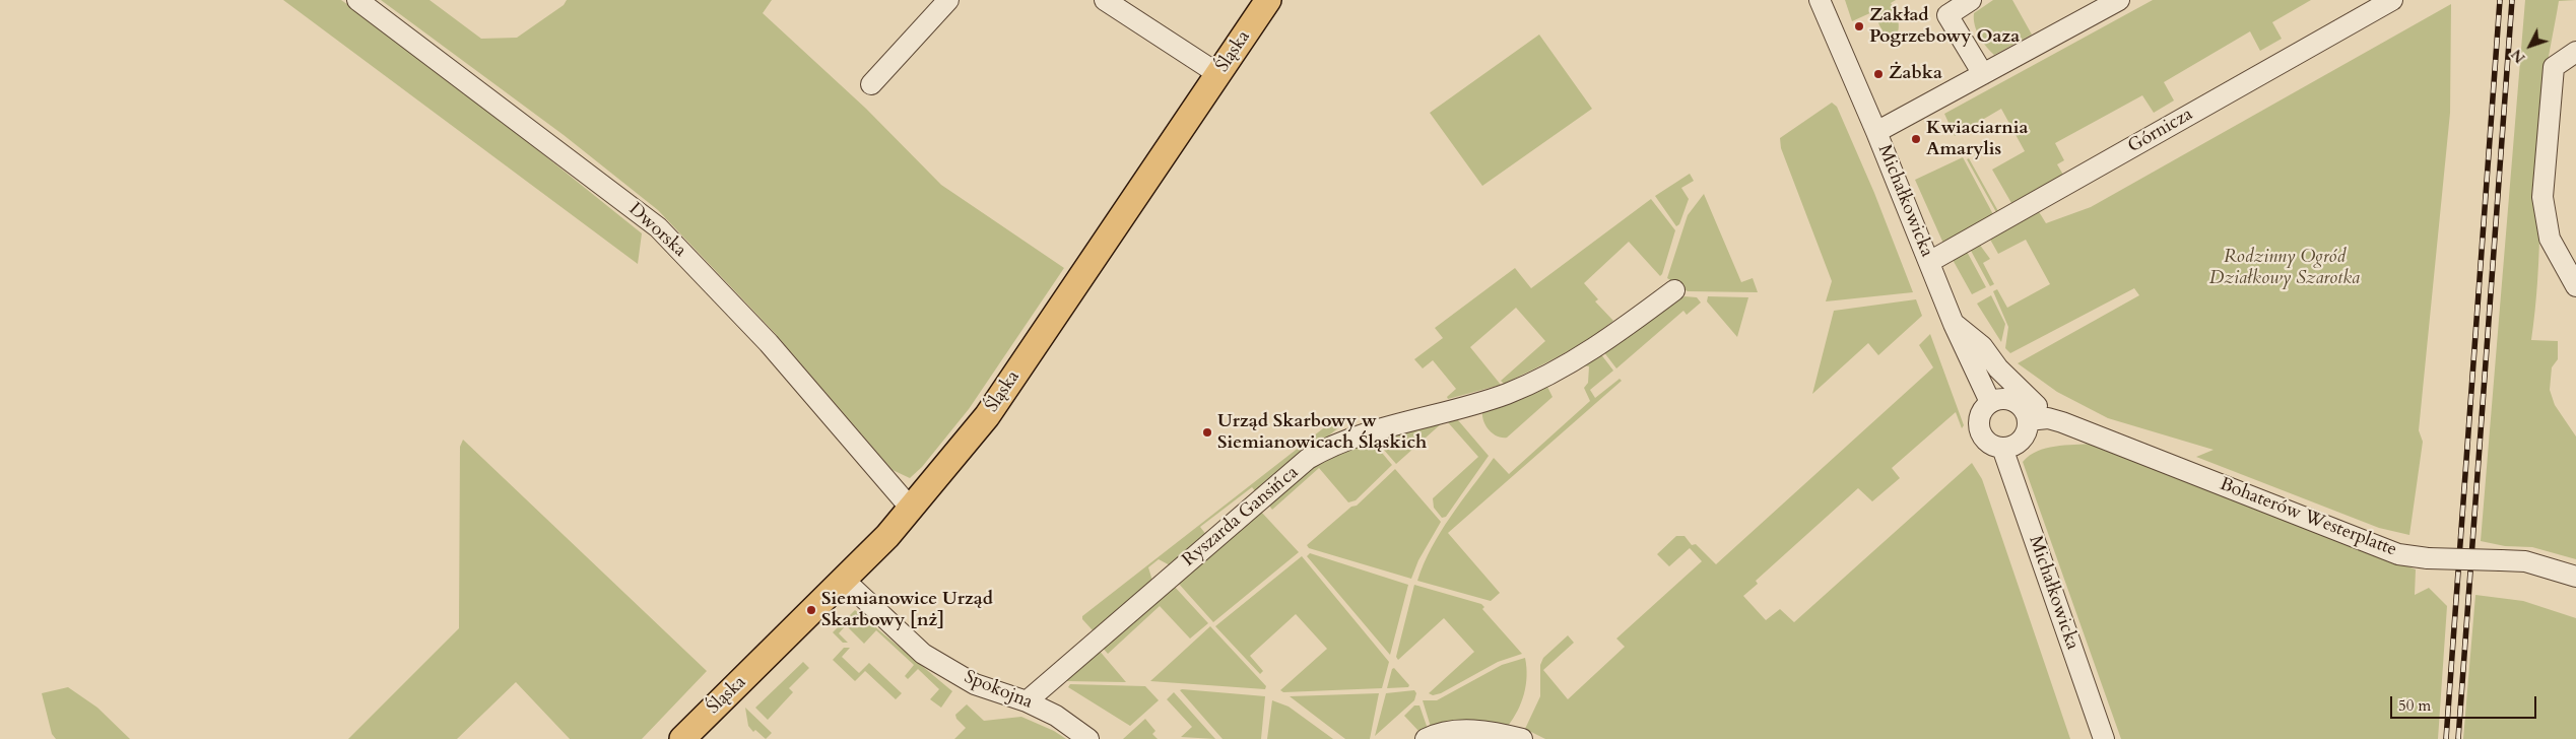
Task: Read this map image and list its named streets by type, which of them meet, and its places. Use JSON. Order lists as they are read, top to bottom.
{
  "streets": {
    "main road": ["Śląska"],
    "street": [
      "Górnicza",
      "Michałkowicka",
      "Dworska",
      "Ryszarda Gansińca",
      "Bohaterów Westerplatte",
      "Spokojna"
    ]
  },
  "crossings": [
    ["Śląska", "Dworska"],
    ["Śląska", "Spokojna"],
    ["Górnicza", "Michałkowicka"],
    ["Michałkowicka", "Bohaterów Westerplatte"],
    ["Ryszarda Gansińca", "Spokojna"]
  ],
  "parks": ["Rodzinny Ogród Działkowy Szarotka"],
  "places": [
    "Zakład Pogrzebowy Oaza",
    "Żabka",
    "Kwiaciarnia Amarylis",
    "Urząd Skarbowy w Siemianowicach Śląskich",
    "Siemianowice Urząd Skarbowy [nż]"
  ],
  "scale_bar": "50 m",
  "north": "bottom left"
}
